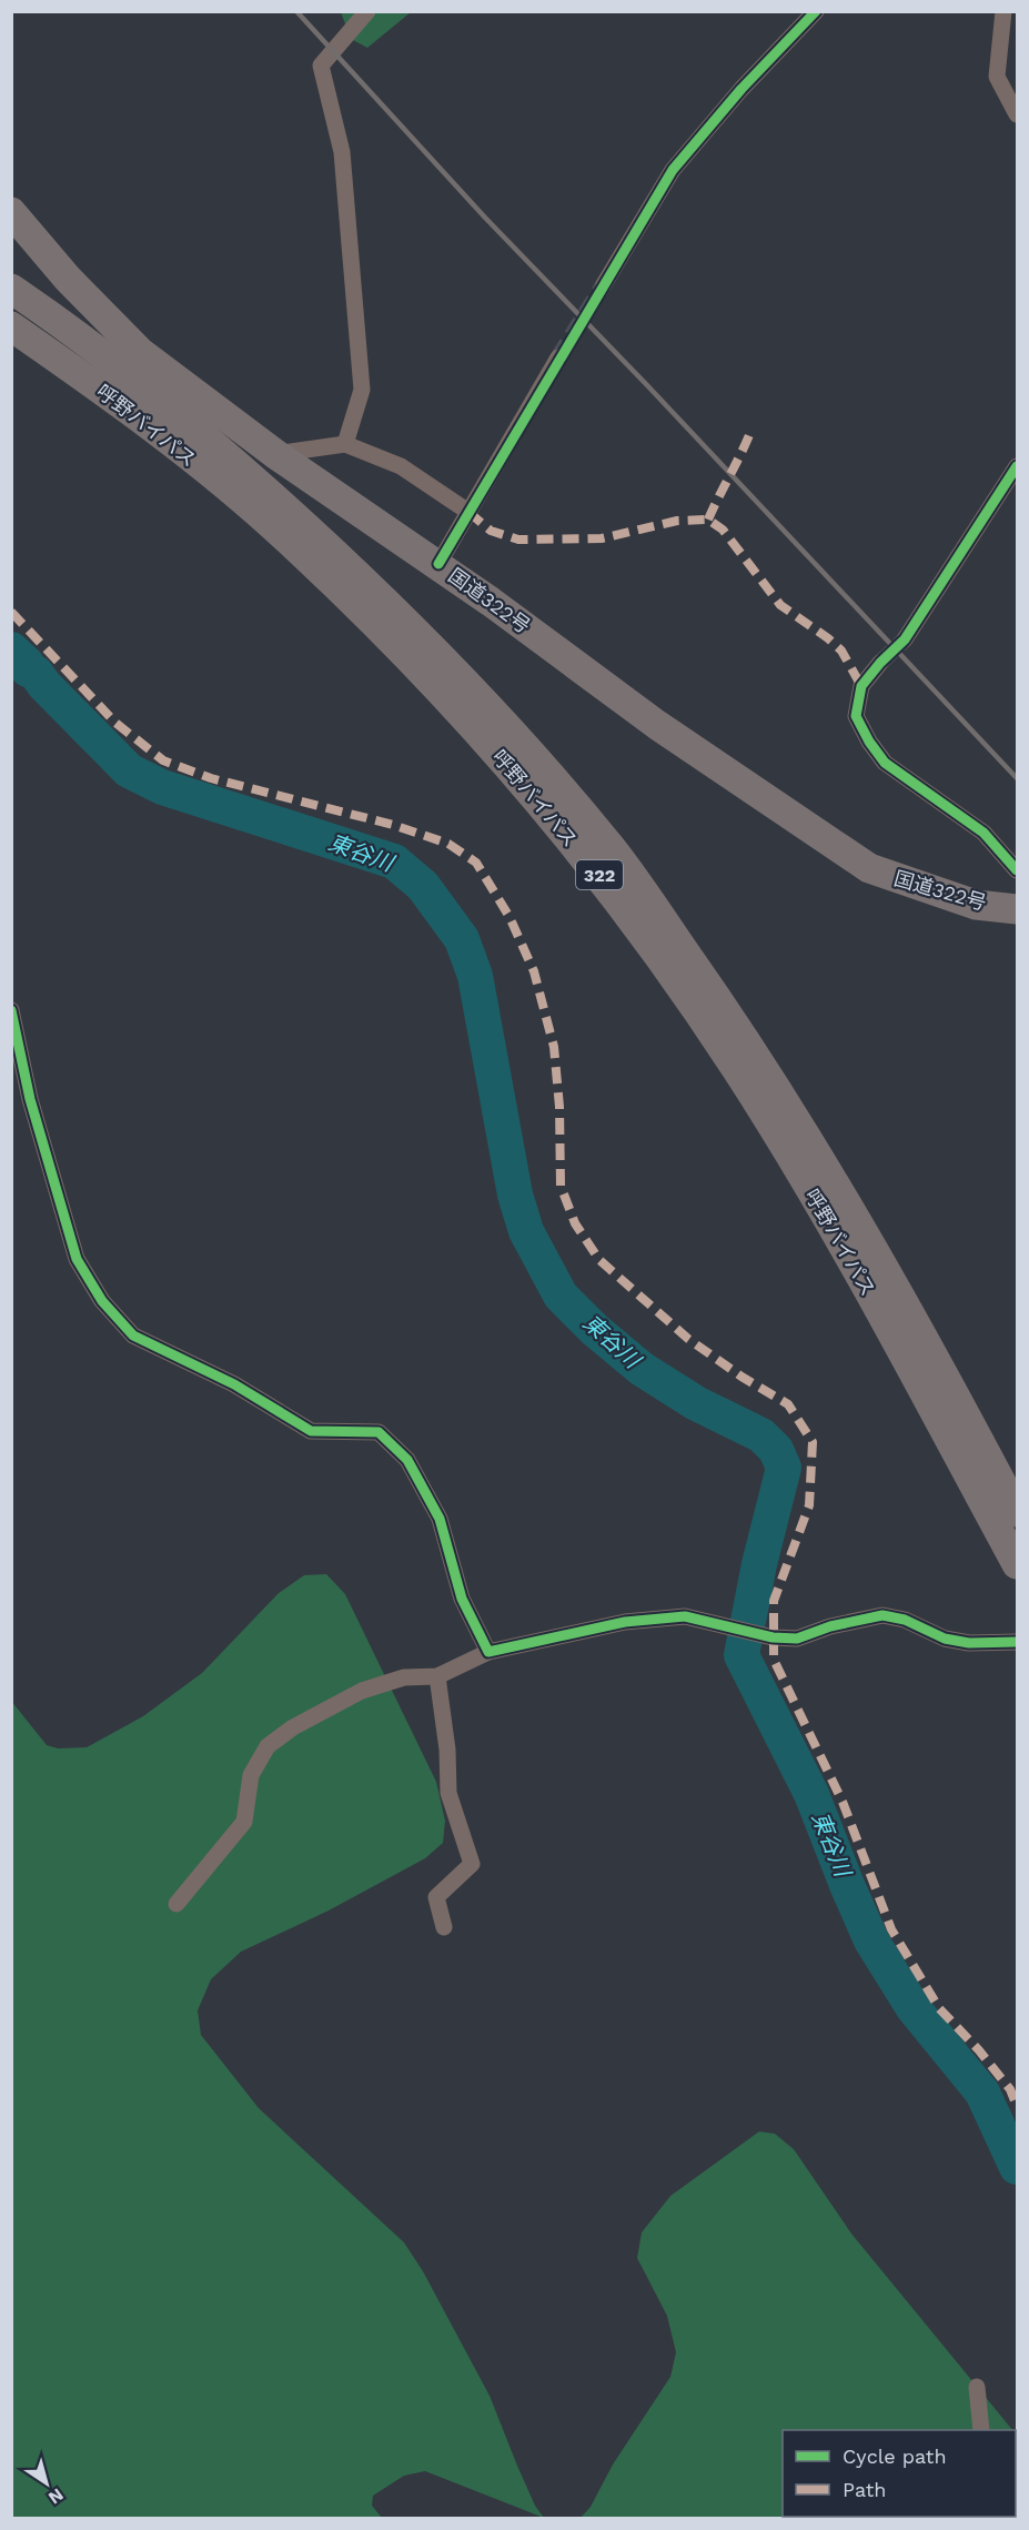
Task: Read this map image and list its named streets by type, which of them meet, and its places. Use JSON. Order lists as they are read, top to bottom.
{
  "streets": {
    "highway": ["呼野バイパス", "国道322号", "322"]
  },
  "water": ["東谷川"],
  "legend": ["Cycle path", "Path"],
  "north": "bottom right"
}
